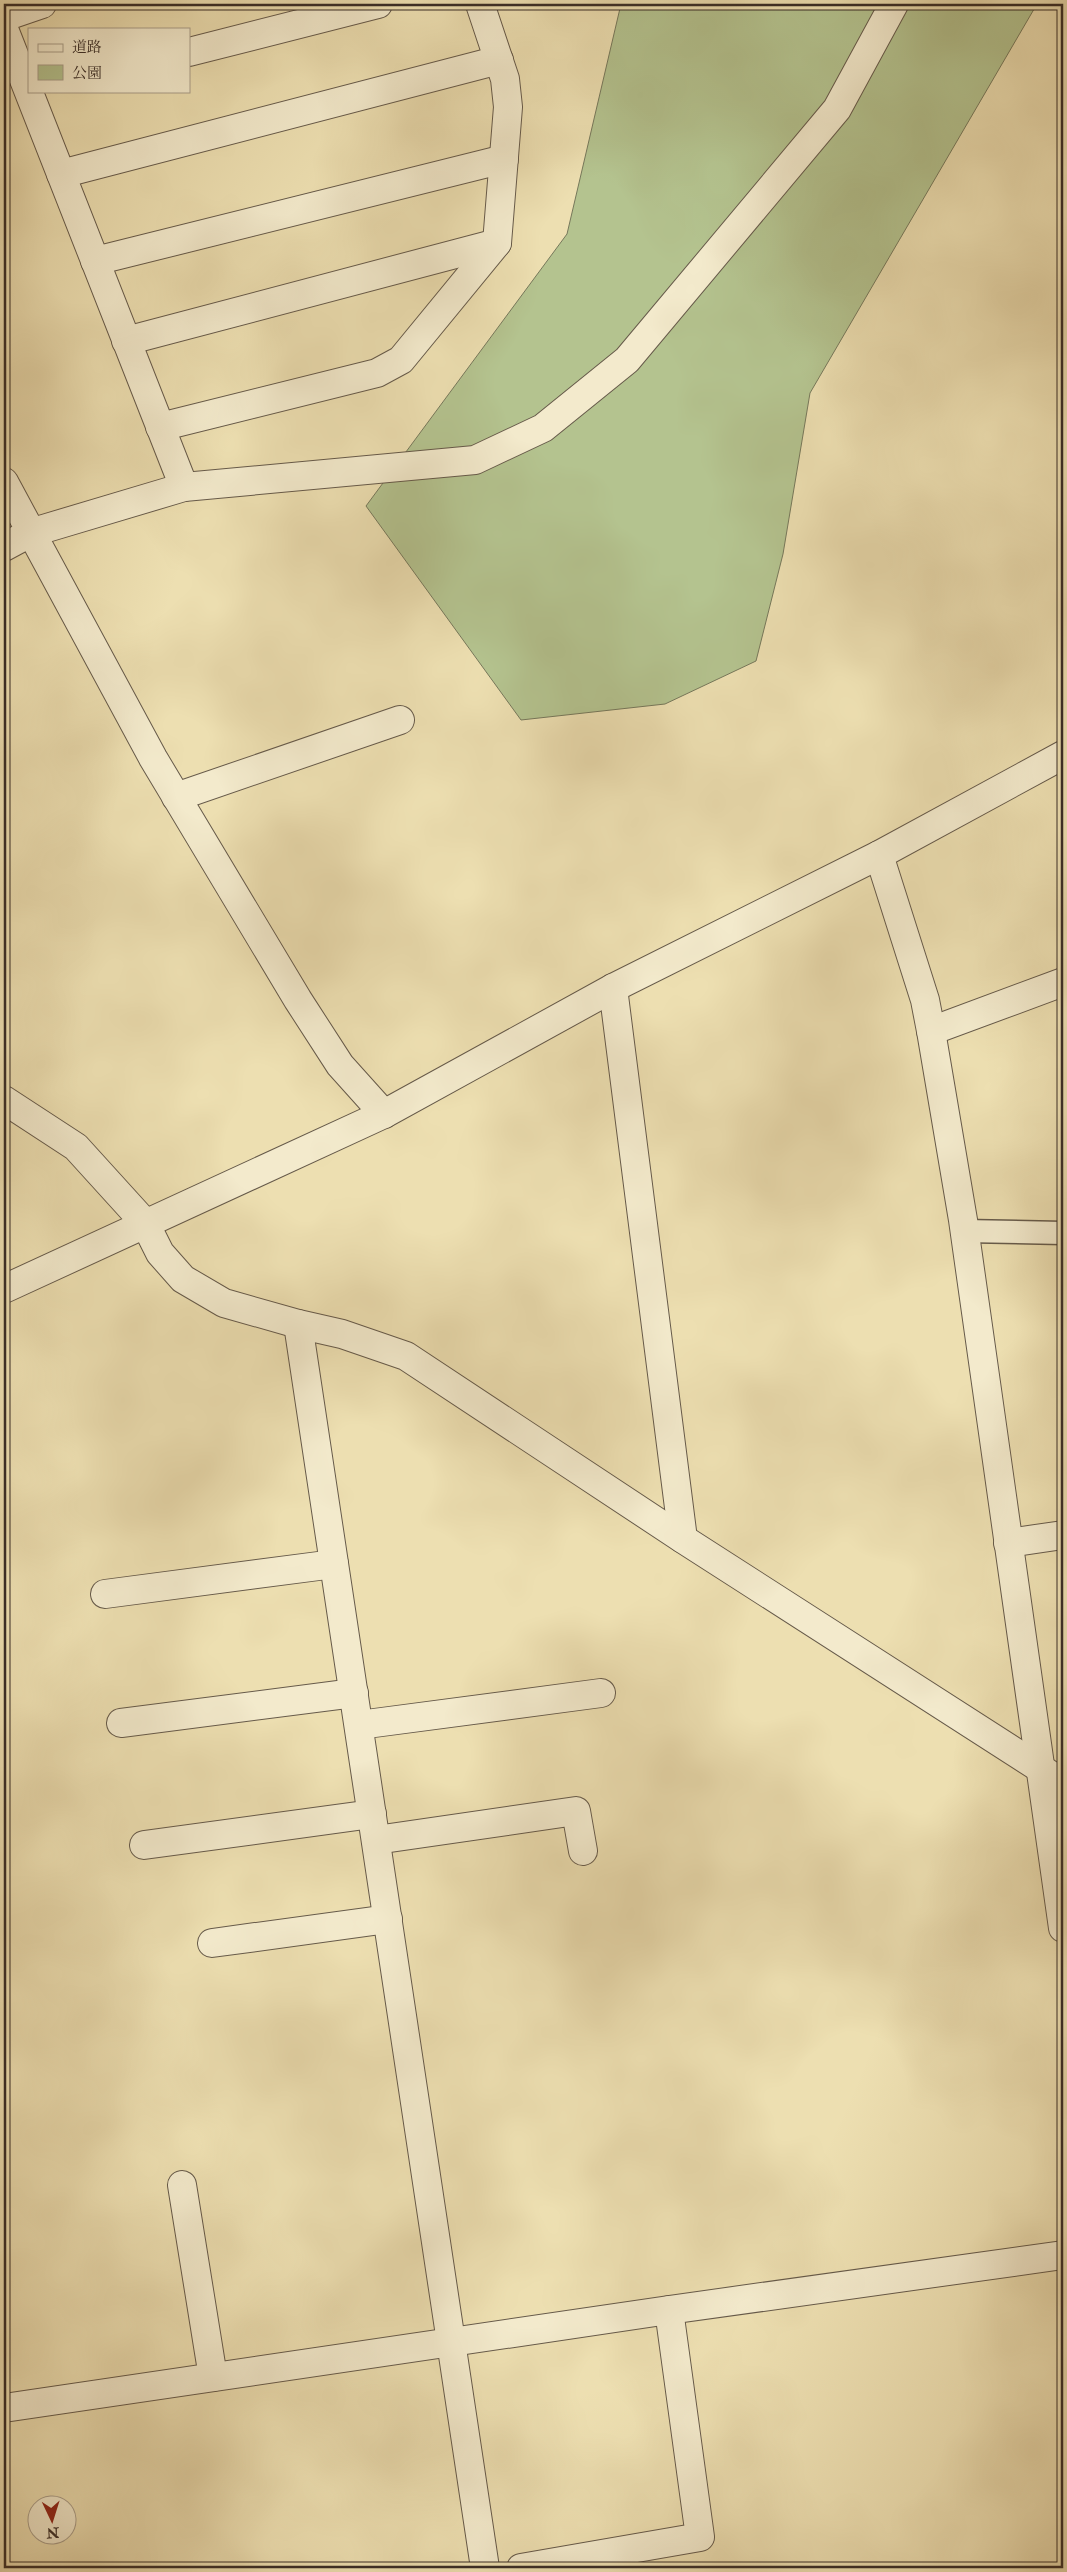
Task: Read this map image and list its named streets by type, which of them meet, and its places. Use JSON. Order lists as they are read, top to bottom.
{
  "legend": ["道路", "公園"],
  "north": "bottom"
}
